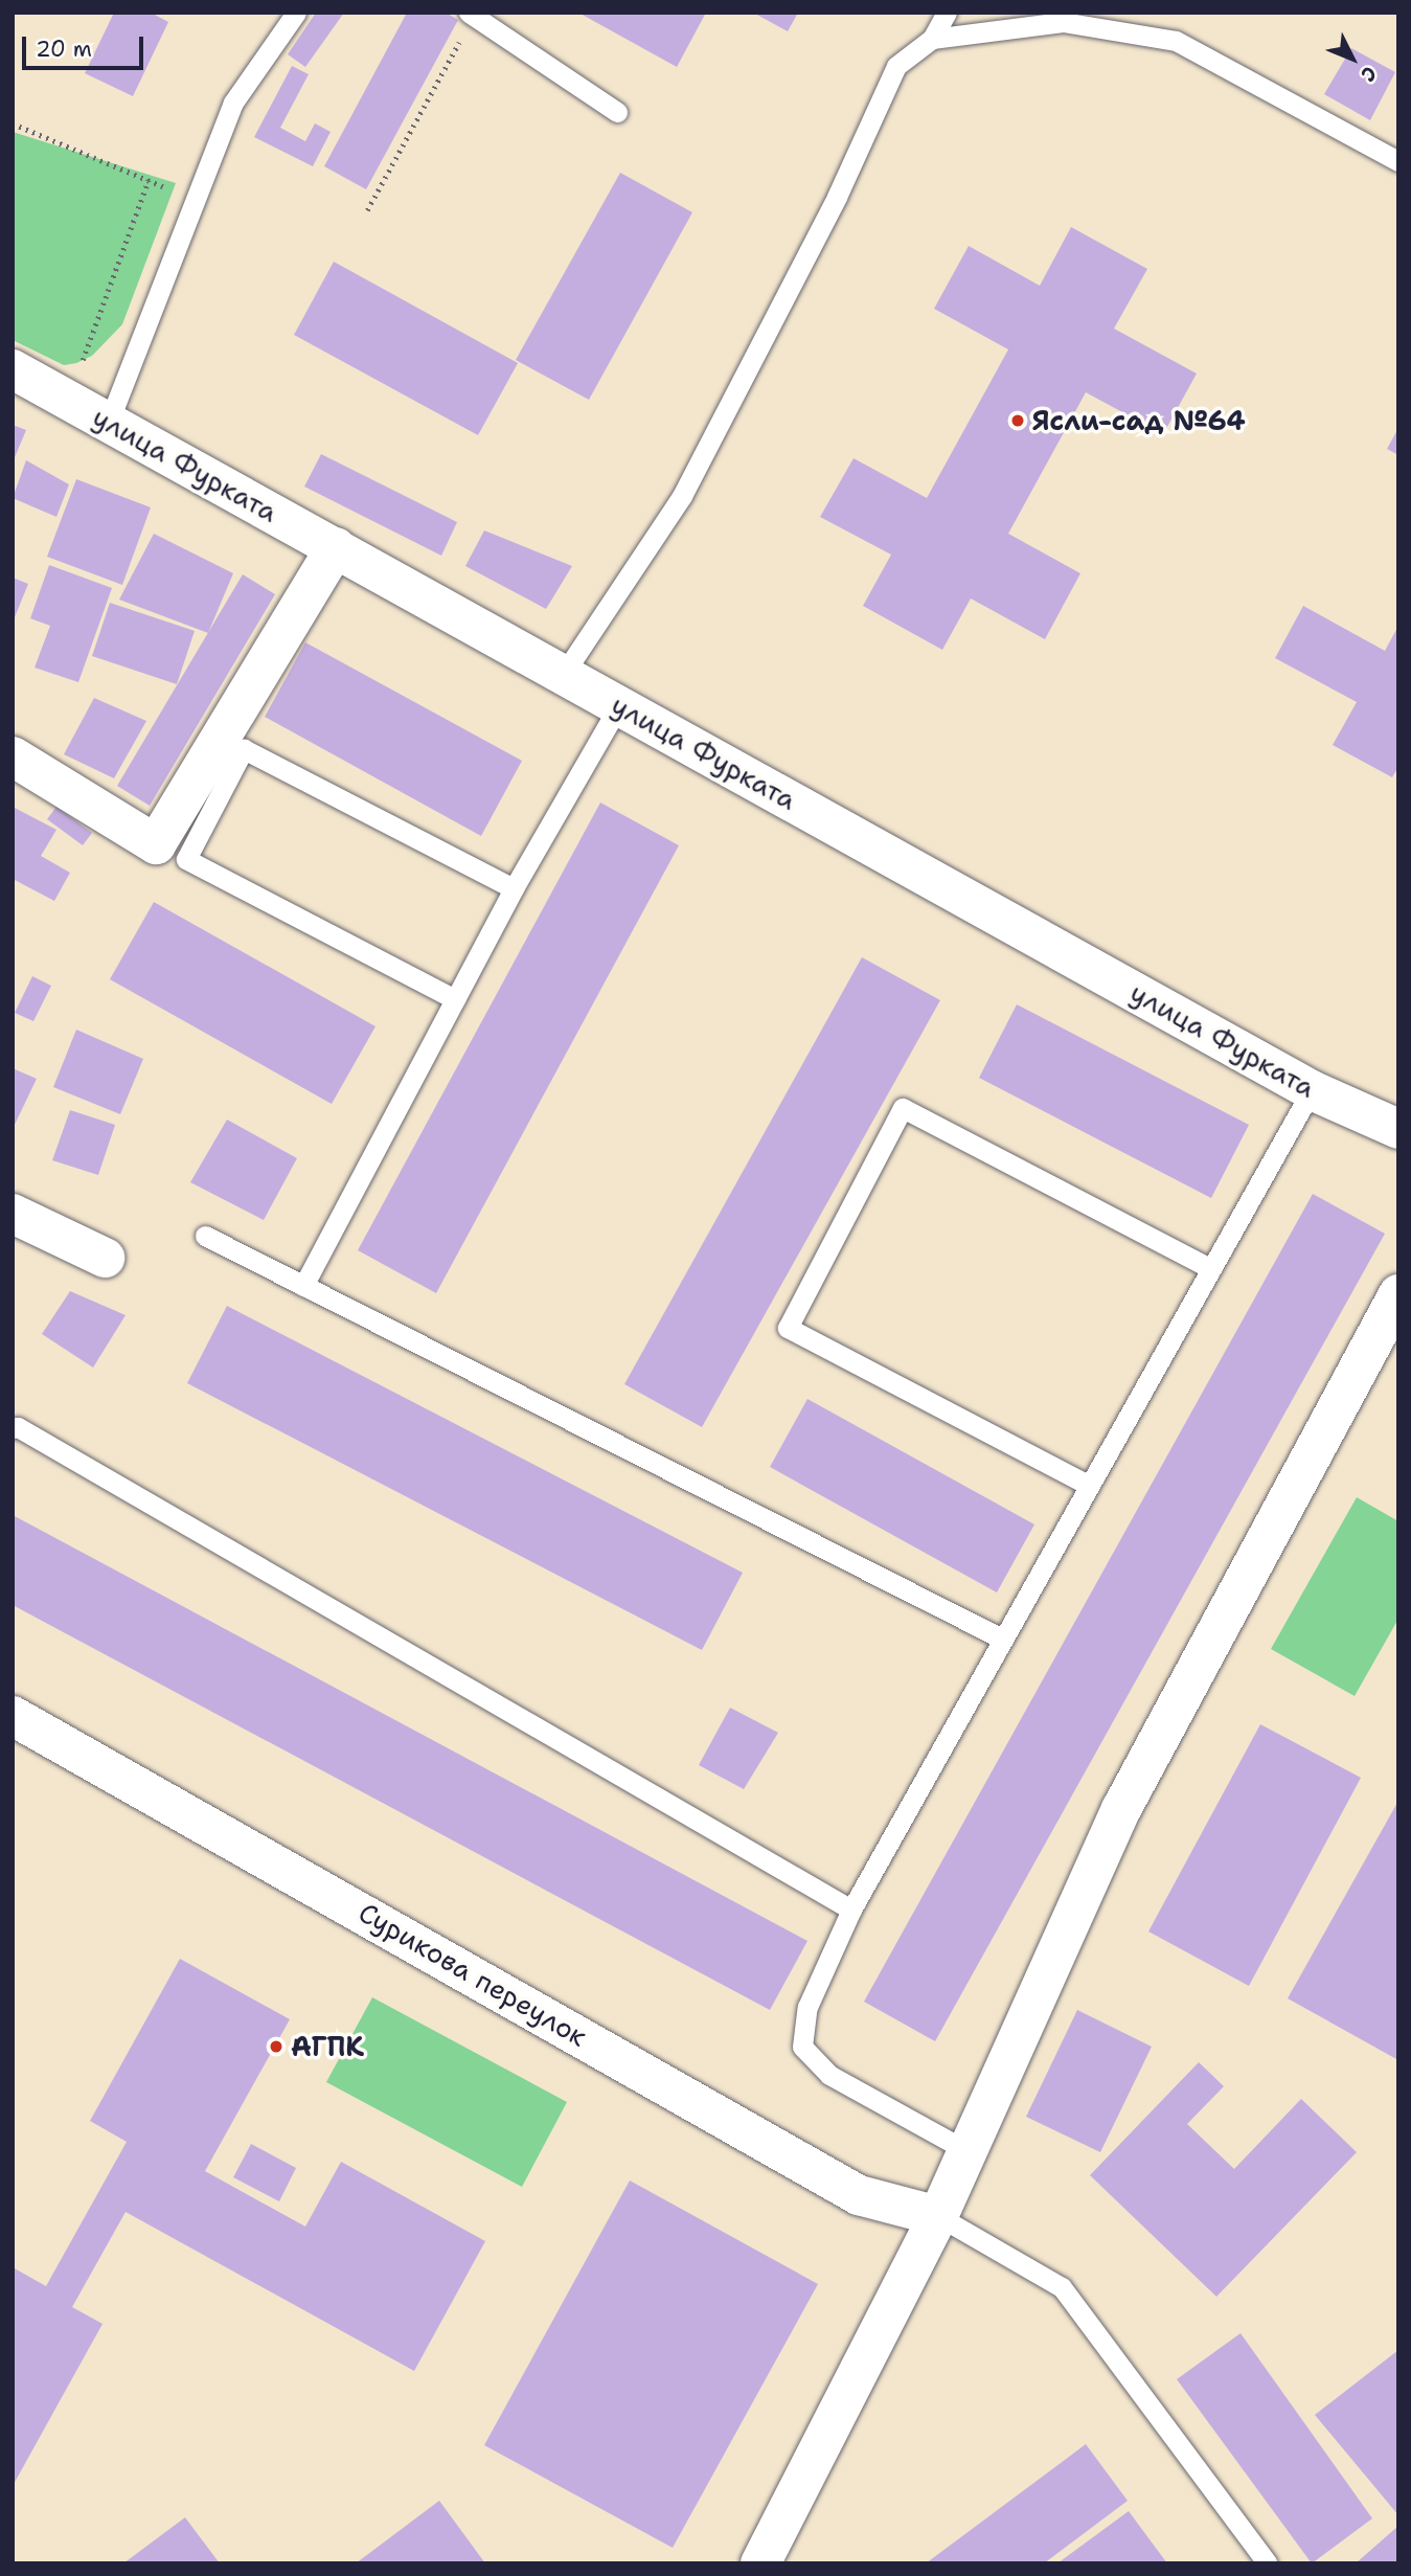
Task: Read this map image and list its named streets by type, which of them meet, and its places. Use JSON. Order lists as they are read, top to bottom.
{
  "streets": {
    "street": ["улица Фурката", "Сурикова переулок"]
  },
  "places": ["Ясли-сад №64", "АГПК"],
  "scale_bar": "20 m",
  "north": "bottom right"
}
